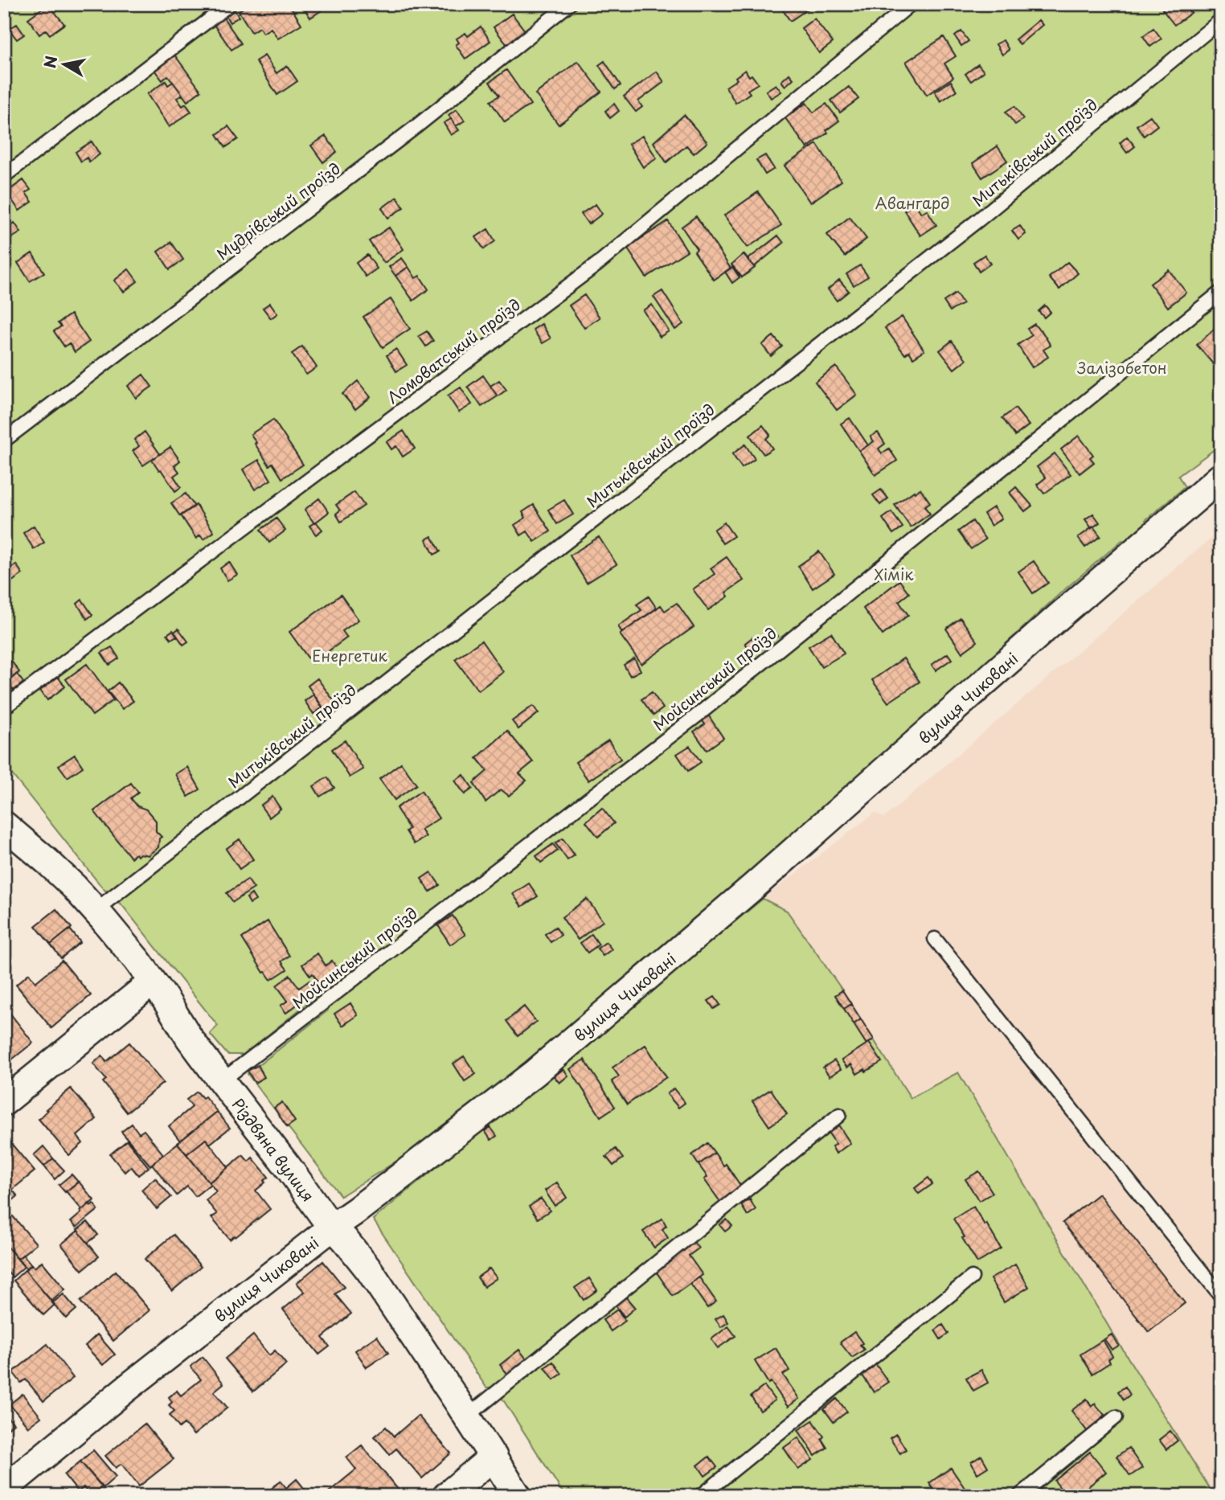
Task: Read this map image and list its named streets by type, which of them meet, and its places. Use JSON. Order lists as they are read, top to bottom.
{
  "streets": {
    "street": ["вулиця Чиковані", "Різдвяна вулиця"],
    "lane": [
      "Митьківський проїзд",
      "Мудрівський проїзд",
      "Ломоватський проїзд",
      "Мойсинський проїзд"
    ]
  },
  "crossings": [
    ["Митьківський проїзд", "Різдвяна вулиця"],
    ["Мойсинський проїзд", "Різдвяна вулиця"],
    ["вулиця Чиковані", "Різдвяна вулиця"]
  ],
  "parks": [
    "Авангард",
    "Залізобетон",
    "Хімік",
    "Енергетик"
  ],
  "north": "left"
}
